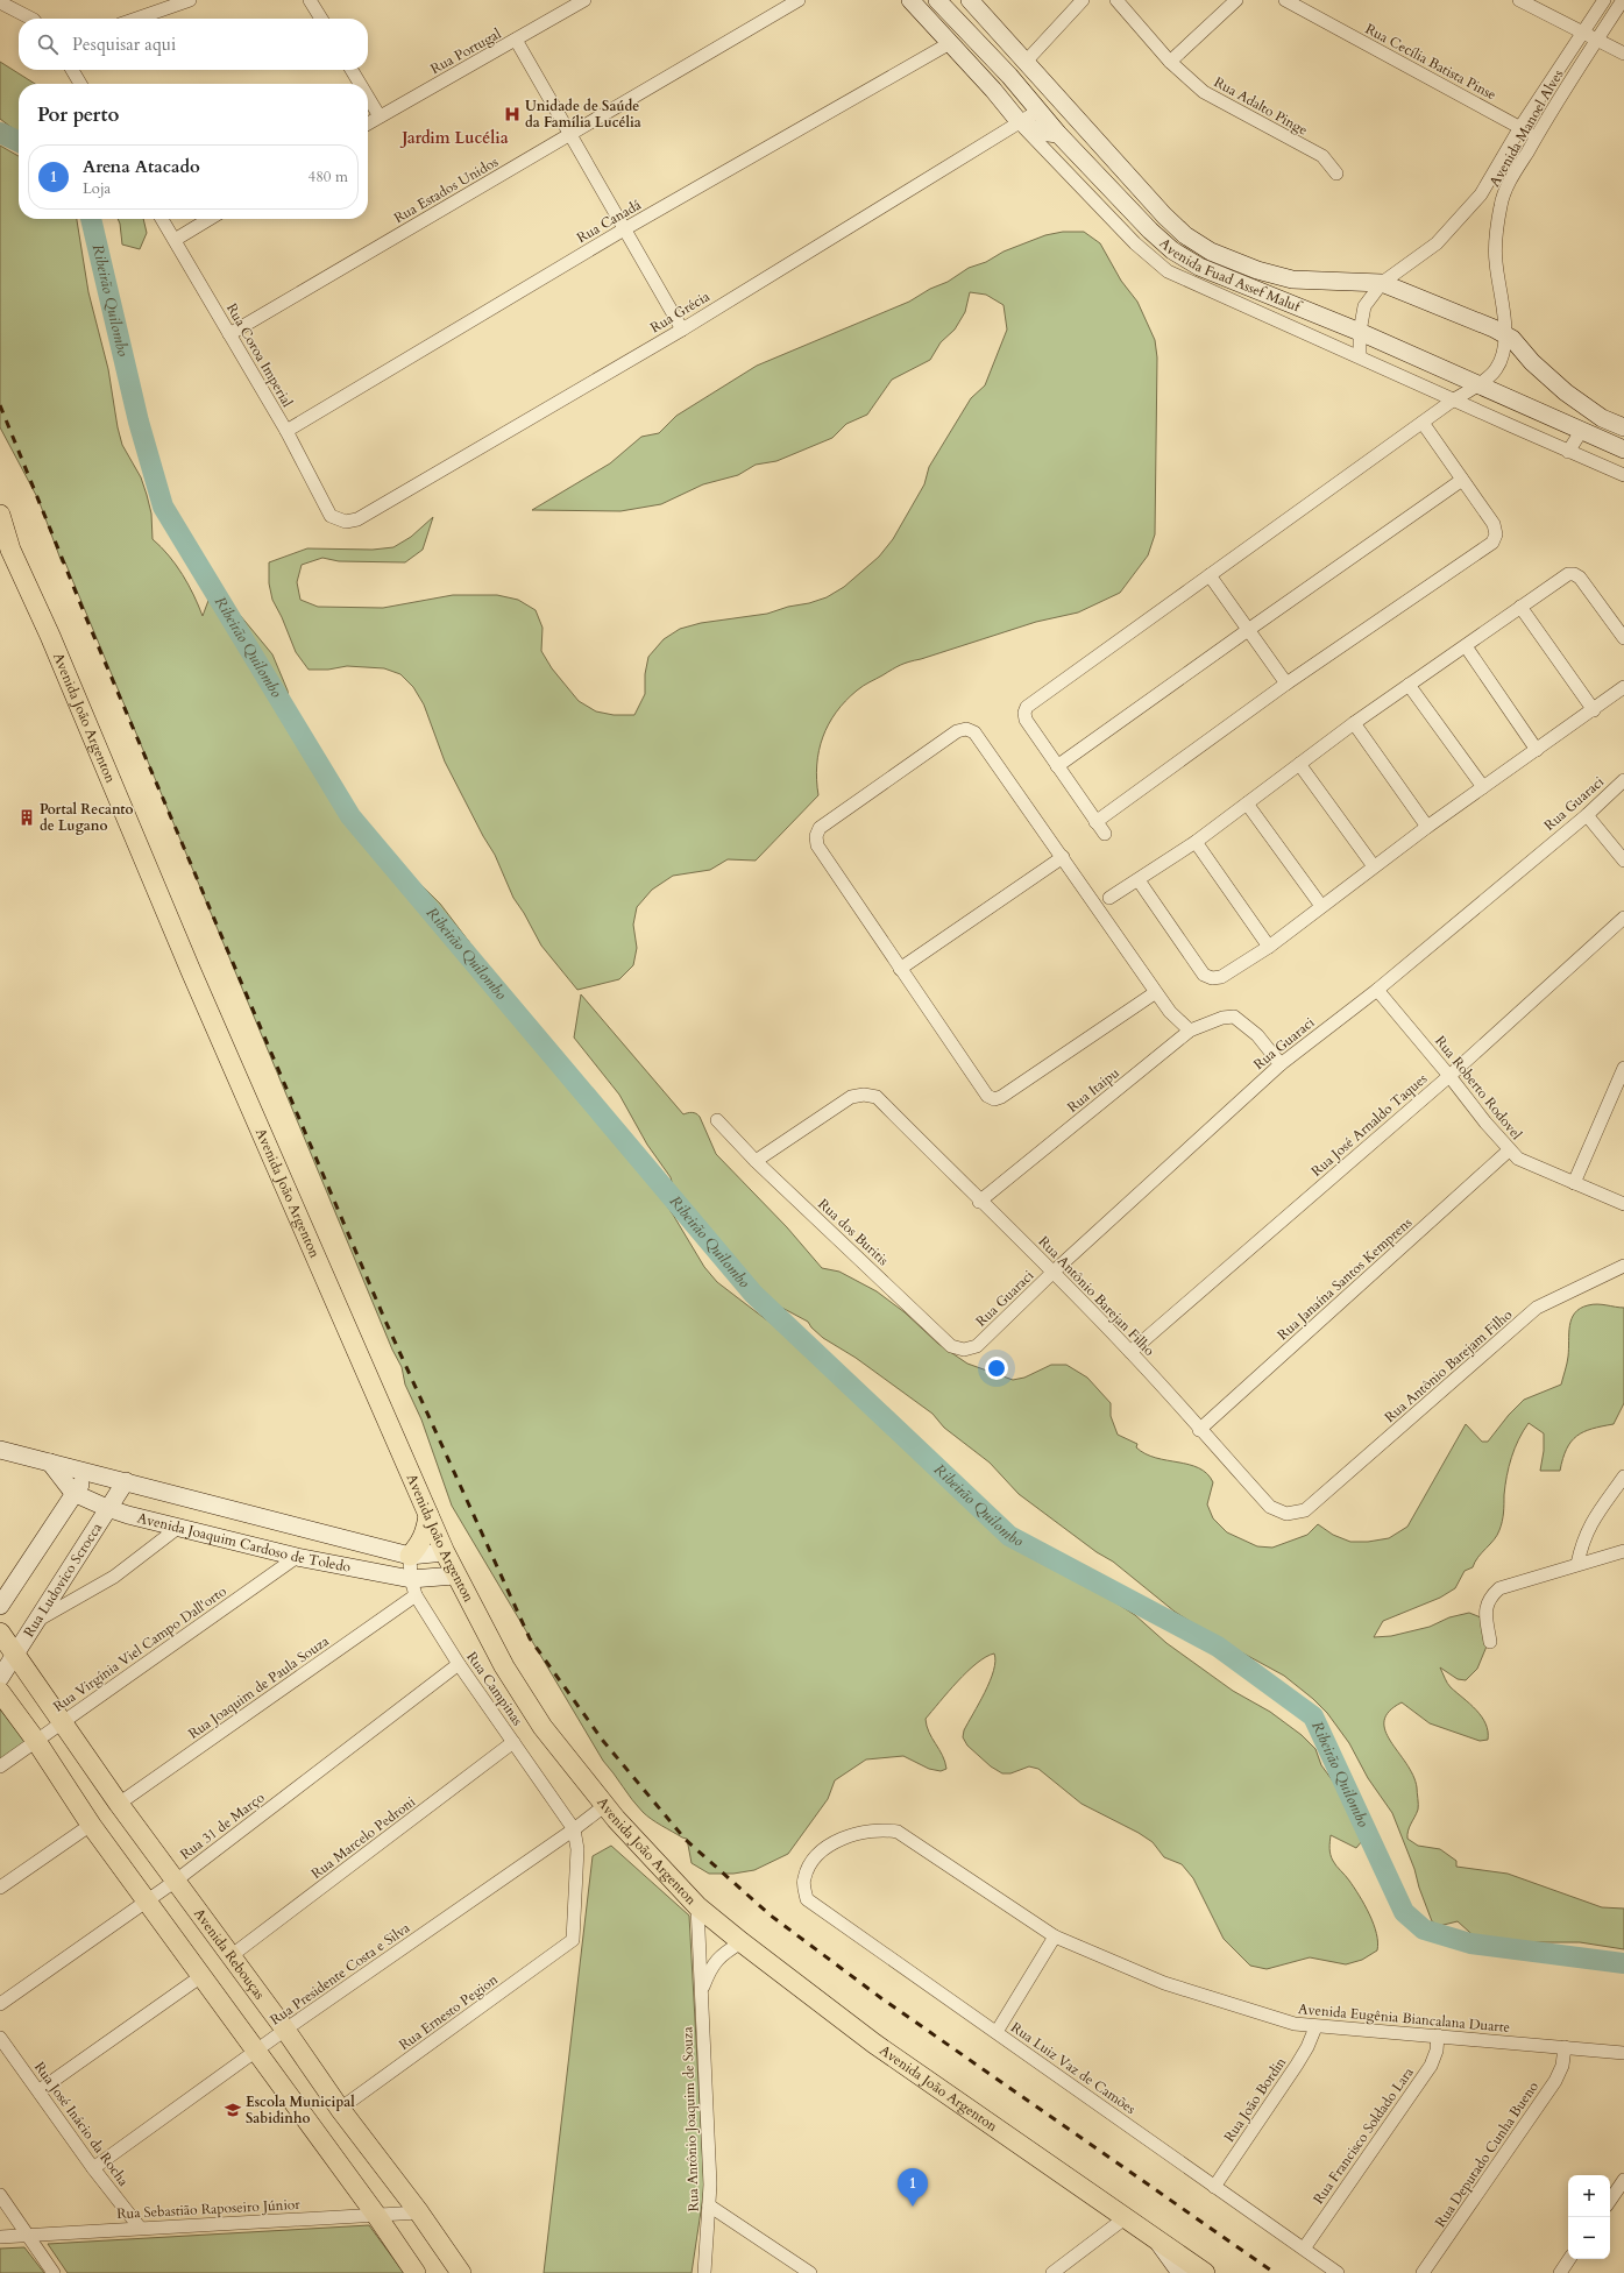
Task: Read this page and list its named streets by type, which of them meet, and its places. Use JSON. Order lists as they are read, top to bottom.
{
  "streets": {
    "main road": [
      "Avenida Fuad Assef Maluf",
      "Avenida João Argenton",
      "Avenida Joaquim Cardoso de Toledo",
      "Rua Ludovico Scrocca",
      "Avenida Rebouças"
    ],
    "street": [
      "Rua Portugal",
      "Rua Cecília Batista Pinse",
      "Rua Adalto Pinge",
      "Avenida Manoel Alves",
      "Rua Estados Unidos",
      "Rua Canadá",
      "Rua Grécia",
      "Rua Coroa Imperial",
      "Rua Guaraci",
      "Rua Roberto Rodovel",
      "Rua Itaipu",
      "Rua José Arnaldo Taques",
      "Rua dos Buritis",
      "Rua Janaína Santos Kemprens",
      "Rua Antônio Barejan Filho",
      "Rua Antônio Barejam Filho",
      "Rua Virgínia Viel Campo Dall'orto",
      "Rua Joaquim de Paula Souza",
      "Rua Campinas",
      "Rua 31 de Março",
      "Rua Marcelo Pedroni",
      "Rua Presidente Costa e Silva",
      "Rua Ernesto Pegion",
      "Avenida Eugênia Biancalana Duarte",
      "Rua Luiz Vaz de Camões",
      "Rua João Bordin",
      "Rua Antônio Joaquim de Souza",
      "Rua José Inácio da Rocha",
      "Rua Francisco Soldado Lara",
      "Rua Deputado Cunha Bueno",
      "Rua Sebastião Raposeiro Júnior"
    ]
  },
  "crossings": [
    ["Rua Cecília Batista Pinse", "Avenida Manoel Alves"],
    ["Avenida Manoel Alves", "Avenida Fuad Assef Maluf"],
    ["Rua Estados Unidos", "Rua Coroa Imperial"],
    ["Rua Canadá", "Rua Coroa Imperial"],
    ["Avenida Fuad Assef Maluf", "Rua Grécia"],
    ["Rua Grécia", "Rua Coroa Imperial"],
    ["Avenida João Argenton", "Avenida Joaquim Cardoso de Toledo"],
    ["Avenida João Argenton", "Rua Presidente Costa e Silva"],
    ["Avenida João Argenton", "Rua Antônio Joaquim de Souza"],
    ["Rua Guaraci", "Rua Roberto Rodovel"],
    ["Rua Guaraci", "Rua Itaipu"],
    ["Rua Guaraci", "Rua dos Buritis"],
    ["Rua Guaraci", "Rua Antônio Barejan Filho"],
    ["Rua Roberto Rodovel", "Rua José Arnaldo Taques"],
    ["Rua Roberto Rodovel", "Rua Janaína Santos Kemprens"],
    ["Rua Itaipu", "Rua Antônio Barejan Filho"],
    ["Rua José Arnaldo Taques", "Rua Antônio Barejan Filho"],
    ["Rua dos Buritis", "Rua Antônio Barejan Filho"],
    ["Rua Janaína Santos Kemprens", "Rua Antônio Barejan Filho"],
    ["Rua Antônio Barejan Filho", "Rua Antônio Barejam Filho"],
    ["Avenida Joaquim Cardoso de Toledo", "Rua Ludovico Scrocca"],
    ["Avenida Joaquim Cardoso de Toledo", "Rua Virgínia Viel Campo Dall'orto"],
    ["Avenida Joaquim Cardoso de Toledo", "Rua Joaquim de Paula Souza"],
    ["Avenida Joaquim Cardoso de Toledo", "Rua Campinas"],
    ["Rua Ludovico Scrocca", "Avenida Rebouças"],
    ["Rua Virgínia Viel Campo Dall'orto", "Avenida Rebouças"],
    ["Rua Joaquim de Paula Souza", "Rua Campinas"],
    ["Rua Joaquim de Paula Souza", "Avenida Rebouças"],
    ["Rua Campinas", "Rua 31 de Março"],
    ["Rua Campinas", "Rua Marcelo Pedroni"],
    ["Rua Campinas", "Rua Presidente Costa e Silva"],
    ["Rua Campinas", "Rua Ernesto Pegion"],
    ["Rua 31 de Março", "Avenida Rebouças"],
    ["Rua Marcelo Pedroni", "Avenida Rebouças"],
    ["Avenida Rebouças", "Rua Presidente Costa e Silva"],
    ["Avenida Rebouças", "Rua Ernesto Pegion"],
    ["Avenida Rebouças", "Rua Sebastião Raposeiro Júnior"],
    ["Rua Presidente Costa e Silva", "Rua Ernesto Pegion"],
    ["Rua Presidente Costa e Silva", "Rua José Inácio da Rocha"],
    ["Avenida Eugênia Biancalana Duarte", "Rua Luiz Vaz de Camões"],
    ["Avenida Eugênia Biancalana Duarte", "Rua João Bordin"],
    ["Avenida Eugênia Biancalana Duarte", "Rua Francisco Soldado Lara"],
    ["Avenida Eugênia Biancalana Duarte", "Rua Deputado Cunha Bueno"],
    ["Rua Luiz Vaz de Camões", "Rua João Bordin"],
    ["Rua Luiz Vaz de Camões", "Rua Francisco Soldado Lara"],
    ["Rua José Inácio da Rocha", "Rua Sebastião Raposeiro Júnior"]
  ],
  "districts": ["Jardim Lucélia"],
  "water": ["Ribeirão Quilombo"],
  "places": {
    "hospital": ["Unidade de Saúde da Família Lucélia"],
    "building": ["Portal Recanto de Lugano"],
    "school or university": ["Escola Municipal Sabidinho"]
  },
  "page": {
    "search": "Pesquisar aqui",
    "heading": "Por perto",
    "list": [
      {
        "mark": "1",
        "name": "Arena Atacado",
        "note": "Loja",
        "value": "480 m"
      }
    ],
    "pins": "1",
    "map_buttons": ["+", "−"]
  }
}
